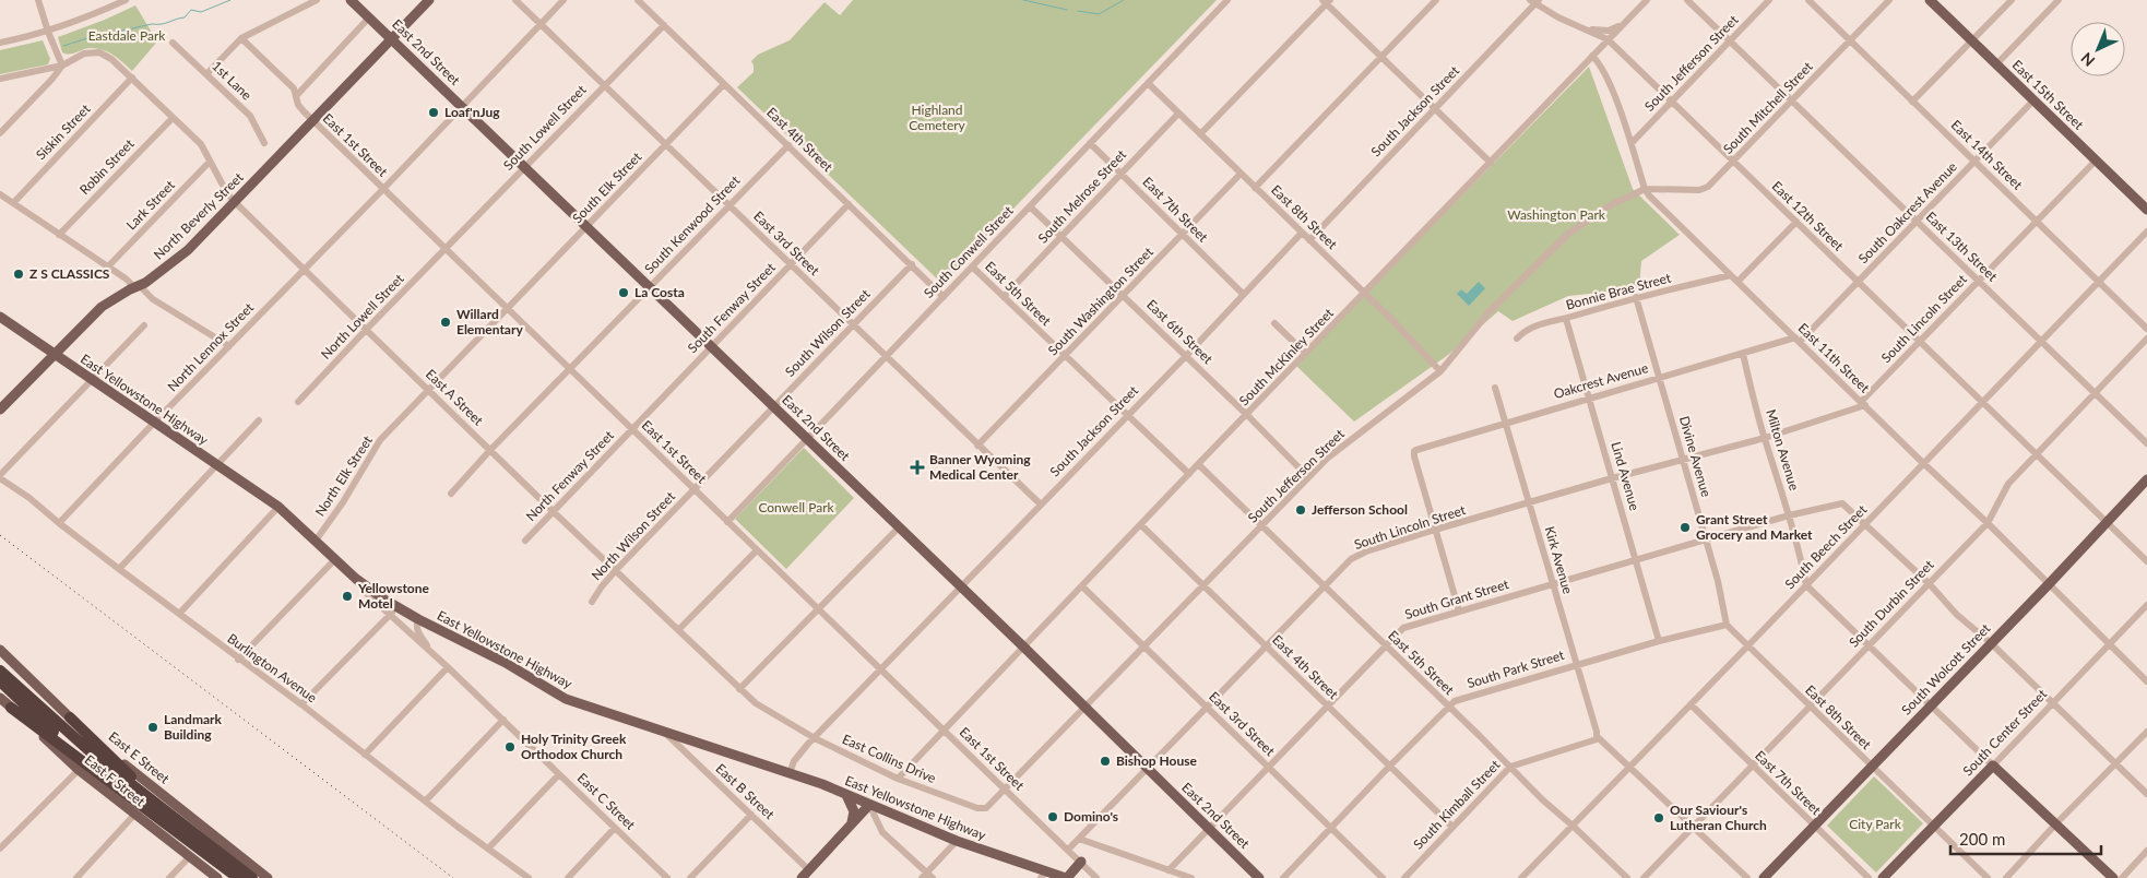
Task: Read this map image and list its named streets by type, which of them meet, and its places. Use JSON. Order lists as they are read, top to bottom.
{
  "streets": {
    "main road": [
      "East 2nd Street",
      "East 15th Street",
      "North Beverly Street",
      "East Yellowstone Highway",
      "South Wolcott Street",
      "South Center Street",
      "East E Street",
      "East F Street"
    ],
    "street": [
      "South Jefferson Street",
      "1st Lane",
      "South Mitchell Street",
      "South Jackson Street",
      "South Lowell Street",
      "Siskin Street",
      "East 4th Street",
      "East 1st Street",
      "East 14th Street",
      "Robin Street",
      "South Elk Street",
      "South Melrose Street",
      "Lark Street",
      "East 7th Street",
      "South Oakcrest Avenue",
      "East 12th Street",
      "East 8th Street",
      "South Kenwood Street",
      "East 3rd Street",
      "East 13th Street",
      "South Conwell Street",
      "Bonnie Brae Street",
      "East 5th Street",
      "South Washington Street",
      "South Fenway Street",
      "North Lowell Street",
      "South Lincoln Street",
      "East 6th Street",
      "South Wilson Street",
      "North Lennox Street",
      "South McKinley Street",
      "East 11th Street",
      "Oakcrest Avenue",
      "East A Street",
      "Milton Avenue",
      "Divine Avenue",
      "North Elk Street",
      "North Fenway Street",
      "Lind Avenue",
      "North Wilson Street",
      "South Beech Street",
      "Kirk Avenue",
      "South Grant Street",
      "South Durbin Street",
      "Burlington Avenue",
      "South Park Street",
      "East Collins Drive",
      "East B Street",
      "East C Street",
      "South Kimball Street"
    ]
  },
  "crossings": [
    ["East 2nd Street", "South Jefferson Street"],
    ["East 2nd Street", "South Jackson Street"],
    ["East 2nd Street", "South Lowell Street"],
    ["East 2nd Street", "South Elk Street"],
    ["East 2nd Street", "North Beverly Street"],
    ["East 2nd Street", "South Kenwood Street"],
    ["East 2nd Street", "South Conwell Street"],
    ["East 2nd Street", "South Fenway Street"],
    ["East 2nd Street", "South Lincoln Street"],
    ["East 2nd Street", "South Wilson Street"],
    ["East 2nd Street", "North Lennox Street"],
    ["East 2nd Street", "South McKinley Street"],
    ["East 2nd Street", "South Grant Street"],
    ["South Jefferson Street", "South Mitchell Street"],
    ["South Jefferson Street", "East 4th Street"],
    ["South Jefferson Street", "East 1st Street"],
    ["South Jefferson Street", "East 12th Street"],
    ["South Jefferson Street", "East 8th Street"],
    ["South Jefferson Street", "East 3rd Street"],
    ["South Jefferson Street", "East 13th Street"],
    ["South Jefferson Street", "East 5th Street"],
    ["South Jefferson Street", "East 6th Street"],
    ["South Jefferson Street", "East 11th Street"],
    ["South Jefferson Street", "East Collins Drive"],
    ["East 15th Street", "South Oakcrest Avenue"],
    ["East 15th Street", "South Lincoln Street"],
    ["South Mitchell Street", "East 14th Street"],
    ["South Mitchell Street", "East 12th Street"],
    ["South Mitchell Street", "East 13th Street"],
    ["South Mitchell Street", "East 11th Street"],
    ["South Jackson Street", "East 1st Street"],
    ["South Jackson Street", "East 7th Street"],
    ["South Jackson Street", "East 12th Street"],
    ["South Jackson Street", "East 8th Street"],
    ["South Jackson Street", "East 3rd Street"],
    ["South Jackson Street", "East 5th Street"],
    ["South Jackson Street", "East 6th Street"],
    ["South Jackson Street", "East A Street"],
    ["South Jackson Street", "East Yellowstone Highway"],
    ["South Jackson Street", "East Collins Drive"],
    ["South Lowell Street", "East 4th Street"],
    ["South Lowell Street", "East 1st Street"],
    ["South Lowell Street", "East 3rd Street"],
    ["South Lowell Street", "North Lowell Street"],
    ["Siskin Street", "East A Street"],
    ["East 4th Street", "South Elk Street"],
    ["East 4th Street", "South Kenwood Street"],
    ["East 4th Street", "South Conwell Street"],
    ["East 4th Street", "South Fenway Street"],
    ["East 4th Street", "South Lincoln Street"],
    ["East 4th Street", "South Wilson Street"],
    ["East 4th Street", "South McKinley Street"],
    ["East 4th Street", "South Grant Street"],
    ["East 4th Street", "South Park Street"],
    ["East 4th Street", "South Kimball Street"],
    ["East 1st Street", "South Elk Street"],
    ["East 1st Street", "North Beverly Street"],
    ["East 1st Street", "South Kenwood Street"],
    ["East 1st Street", "South Conwell Street"],
    ["East 1st Street", "South Fenway Street"],
    ["East 1st Street", "North Lowell Street"],
    ["East 1st Street", "South Lincoln Street"],
    ["East 1st Street", "South Wilson Street"],
    ["East 1st Street", "North Lennox Street"],
    ["East 1st Street", "South McKinley Street"],
    ["East 1st Street", "North Elk Street"],
    ["East 1st Street", "North Fenway Street"],
    ["East 1st Street", "North Wilson Street"],
    ["East 14th Street", "South Oakcrest Avenue"],
    ["East 14th Street", "South Lincoln Street"],
    ["East 14th Street", "South Beech Street"],
    ["Robin Street", "East A Street"],
    ["South Elk Street", "East 3rd Street"],
    ["South Elk Street", "North Elk Street"],
    ["South Melrose Street", "East 7th Street"],
    ["South Melrose Street", "East 8th Street"],
    ["South Melrose Street", "East 5th Street"],
    ["South Melrose Street", "East 6th Street"],
    ["Lark Street", "East A Street"],
    ["East 7th Street", "South Conwell Street"],
    ["East 7th Street", "South Washington Street"],
    ["East 7th Street", "South Beech Street"],
    ["East 7th Street", "South Durbin Street"],
    ["East 7th Street", "South Wolcott Street"],
    ["South Oakcrest Avenue", "East 12th Street"],
    ["South Oakcrest Avenue", "East 13th Street"],
    ["South Oakcrest Avenue", "East 11th Street"],
    ["South Oakcrest Avenue", "Oakcrest Avenue"],
    ["North Beverly Street", "East A Street"],
    ["North Beverly Street", "East Yellowstone Highway"],
    ["East 12th Street", "South Lincoln Street"],
    ["East 12th Street", "South McKinley Street"],
    ["East 12th Street", "South Beech Street"],
    ["East 12th Street", "South Durbin Street"],
    ["East 12th Street", "South Wolcott Street"],
    ["East 8th Street", "South Conwell Street"],
    ["East 8th Street", "South Washington Street"],
    ["East 8th Street", "South McKinley Street"],
    ["East 8th Street", "Divine Avenue"],
    ["East 8th Street", "South Beech Street"],
    ["East 8th Street", "South Durbin Street"],
    ["East 8th Street", "South Park Street"],
    ["East 8th Street", "South Wolcott Street"],
    ["East 8th Street", "South Center Street"],
    ["South Kenwood Street", "East 3rd Street"],
    ["South Kenwood Street", "East A Street"],
    ["East 3rd Street", "South Conwell Street"],
    ["East 3rd Street", "South Washington Street"],
    ["East 3rd Street", "South Fenway Street"],
    ["East 3rd Street", "South Lincoln Street"],
    ["East 3rd Street", "South Wilson Street"],
    ["East 3rd Street", "North Lennox Street"],
    ["East 3rd Street", "South McKinley Street"],
    ["East 3rd Street", "South Grant Street"],
    ["East 3rd Street", "South Park Street"],
    ["East 13th Street", "South Lincoln Street"],
    ["East 13th Street", "South Beech Street"],
    ["East 13th Street", "South Durbin Street"],
    ["South Conwell Street", "East 5th Street"],
    ["South Conwell Street", "East 6th Street"],
    ["Bonnie Brae Street", "East 11th Street"],
    ["Bonnie Brae Street", "Divine Avenue"],
    ["Bonnie Brae Street", "Lind Avenue"],
    ["East 5th Street", "South Washington Street"],
    ["East 5th Street", "South Lincoln Street"],
    ["East 5th Street", "South McKinley Street"],
    ["East 5th Street", "South Beech Street"],
    ["East 5th Street", "South Grant Street"],
    ["East 5th Street", "South Park Street"],
    ["East 5th Street", "South Kimball Street"],
    ["South Washington Street", "East 6th Street"],
    ["South Fenway Street", "North Fenway Street"],
    ["North Lowell Street", "East A Street"],
    ["South Lincoln Street", "East 11th Street"],
    ["South Lincoln Street", "Oakcrest Avenue"],
    ["South Lincoln Street", "Milton Avenue"],
    ["South Lincoln Street", "Divine Avenue"],
    ["South Lincoln Street", "Lind Avenue"],
    ["South Lincoln Street", "Kirk Avenue"],
    ["East 6th Street", "South McKinley Street"],
    ["South Wilson Street", "North Wilson Street"],
    ["North Lennox Street", "East A Street"],
    ["North Lennox Street", "East Yellowstone Highway"],
    ["North Lennox Street", "Burlington Avenue"],
    ["South McKinley Street", "East 11th Street"],
    ["South McKinley Street", "East Collins Drive"],
    ["East 11th Street", "Oakcrest Avenue"],
    ["East 11th Street", "South Beech Street"],
    ["East 11th Street", "South Durbin Street"],
    ["East 11th Street", "South Wolcott Street"],
    ["East 11th Street", "South Center Street"],
    ["Oakcrest Avenue", "Milton Avenue"],
    ["Oakcrest Avenue", "Divine Avenue"],
    ["Oakcrest Avenue", "Lind Avenue"],
    ["Oakcrest Avenue", "Kirk Avenue"],
    ["East A Street", "North Elk Street"],
    ["East A Street", "North Fenway Street"],
    ["East A Street", "North Wilson Street"],
    ["East A Street", "East Collins Drive"],
    ["East Yellowstone Highway", "North Elk Street"],
    ["East Yellowstone Highway", "East B Street"],
    ["East Yellowstone Highway", "East C Street"],
    ["Milton Avenue", "South Beech Street"],
    ["Milton Avenue", "South Grant Street"],
    ["Divine Avenue", "South Grant Street"],
    ["Divine Avenue", "South Park Street"],
    ["Lind Avenue", "South Grant Street"],
    ["Lind Avenue", "South Park Street"],
    ["South Beech Street", "South Grant Street"],
    ["Kirk Avenue", "South Grant Street"],
    ["Kirk Avenue", "South Park Street"],
    ["Kirk Avenue", "South Kimball Street"]
  ],
  "parks": [
    "Eastdale Park",
    "Highland Cemetery",
    "Washington Park",
    "Conwell Park",
    "City Park"
  ],
  "places": {
    "other": [
      "Loaf'nJug",
      "Z S CLASSICS",
      "La Costa",
      "Willard Elementary",
      "Jefferson School",
      "Grant Street Grocery and Market",
      "Yellowstone Motel",
      "Landmark Building",
      "Holy Trinity Greek Orthodox Church",
      "Bishop House",
      "Domino's",
      "Our Saviour's Lutheran Church"
    ],
    "health": ["Banner Wyoming Medical Center"]
  },
  "scale_bar": "200 m",
  "north": "bottom left"
}
